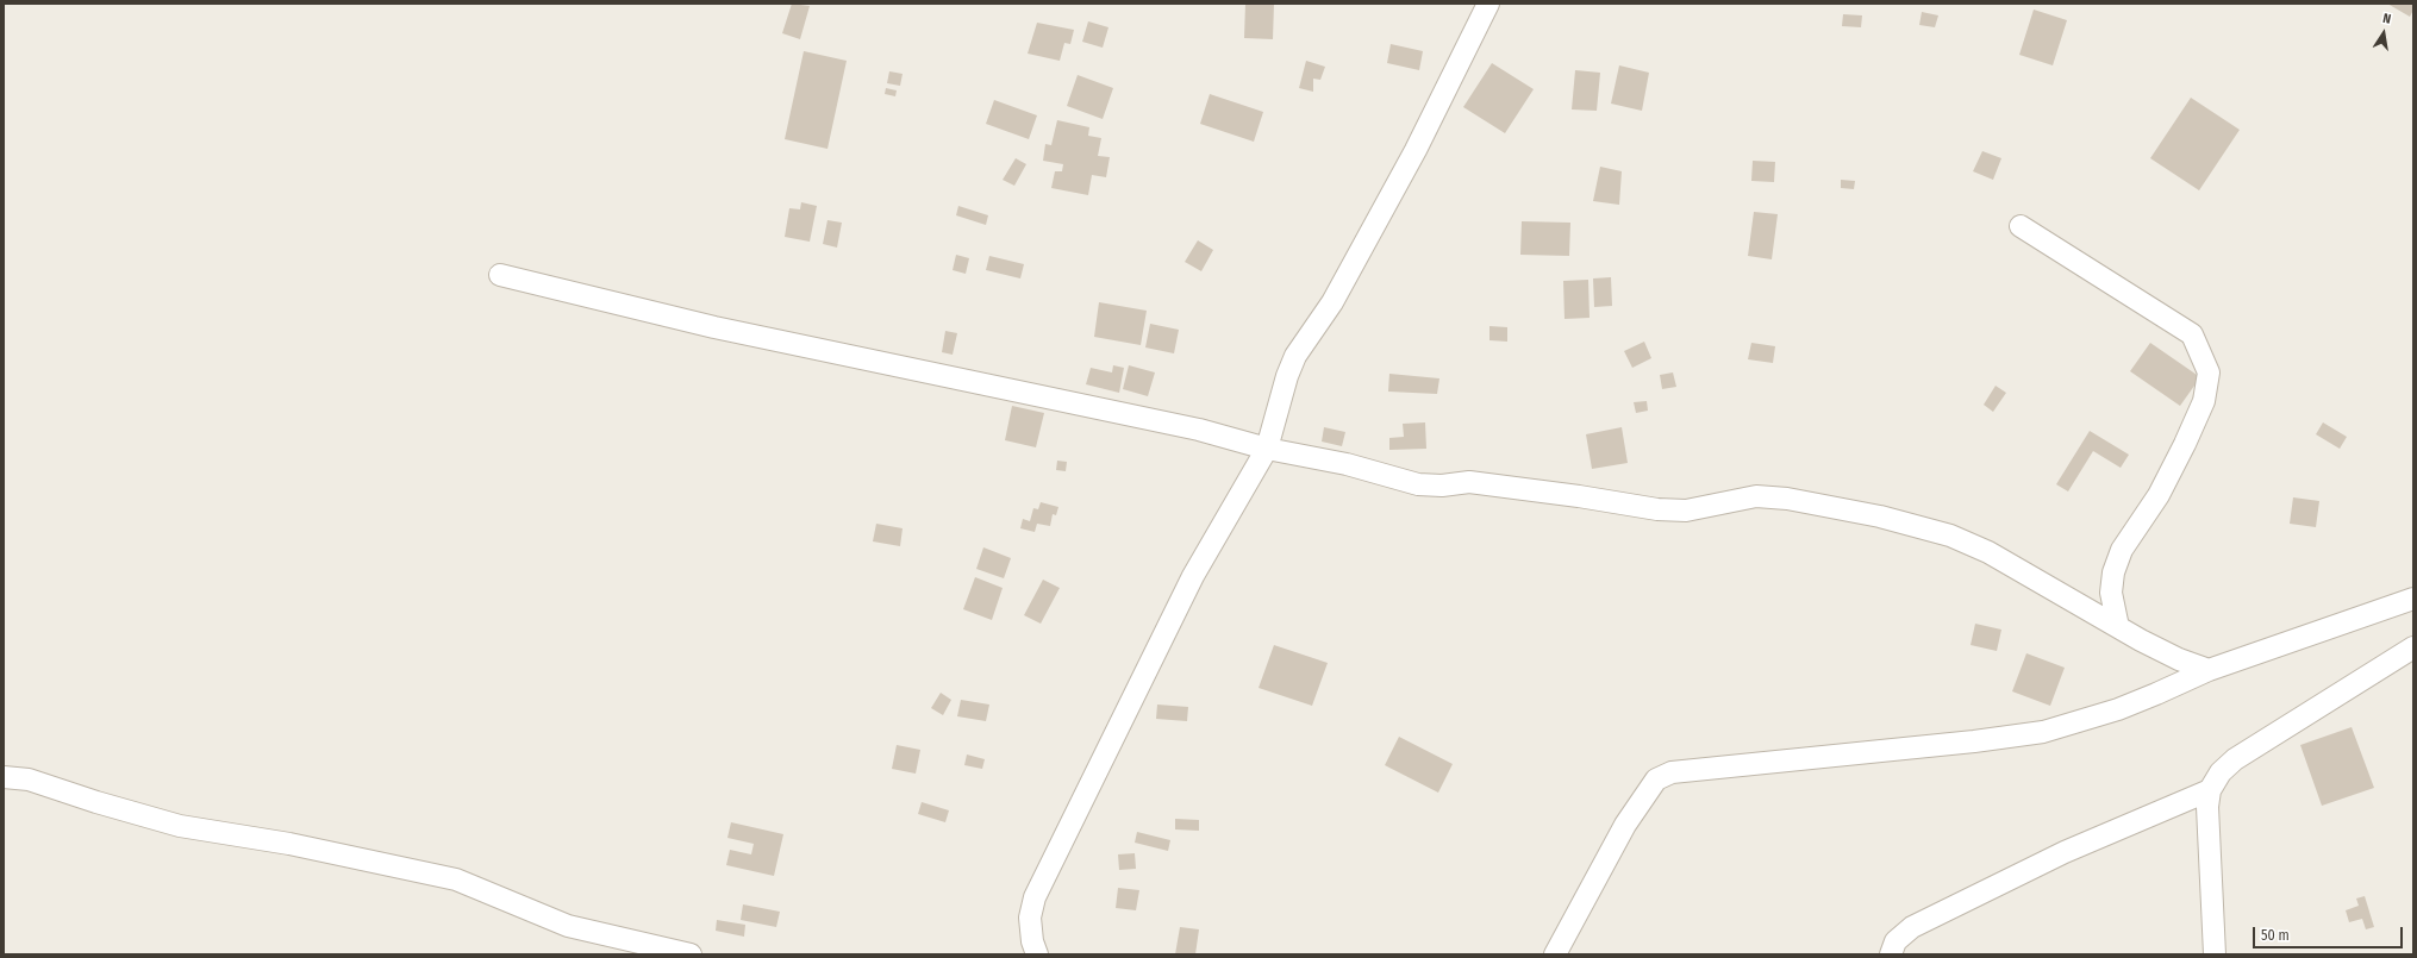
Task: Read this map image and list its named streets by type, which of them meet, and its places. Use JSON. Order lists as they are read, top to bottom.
{
  "scale_bar": "50 m",
  "north": "top"
}
